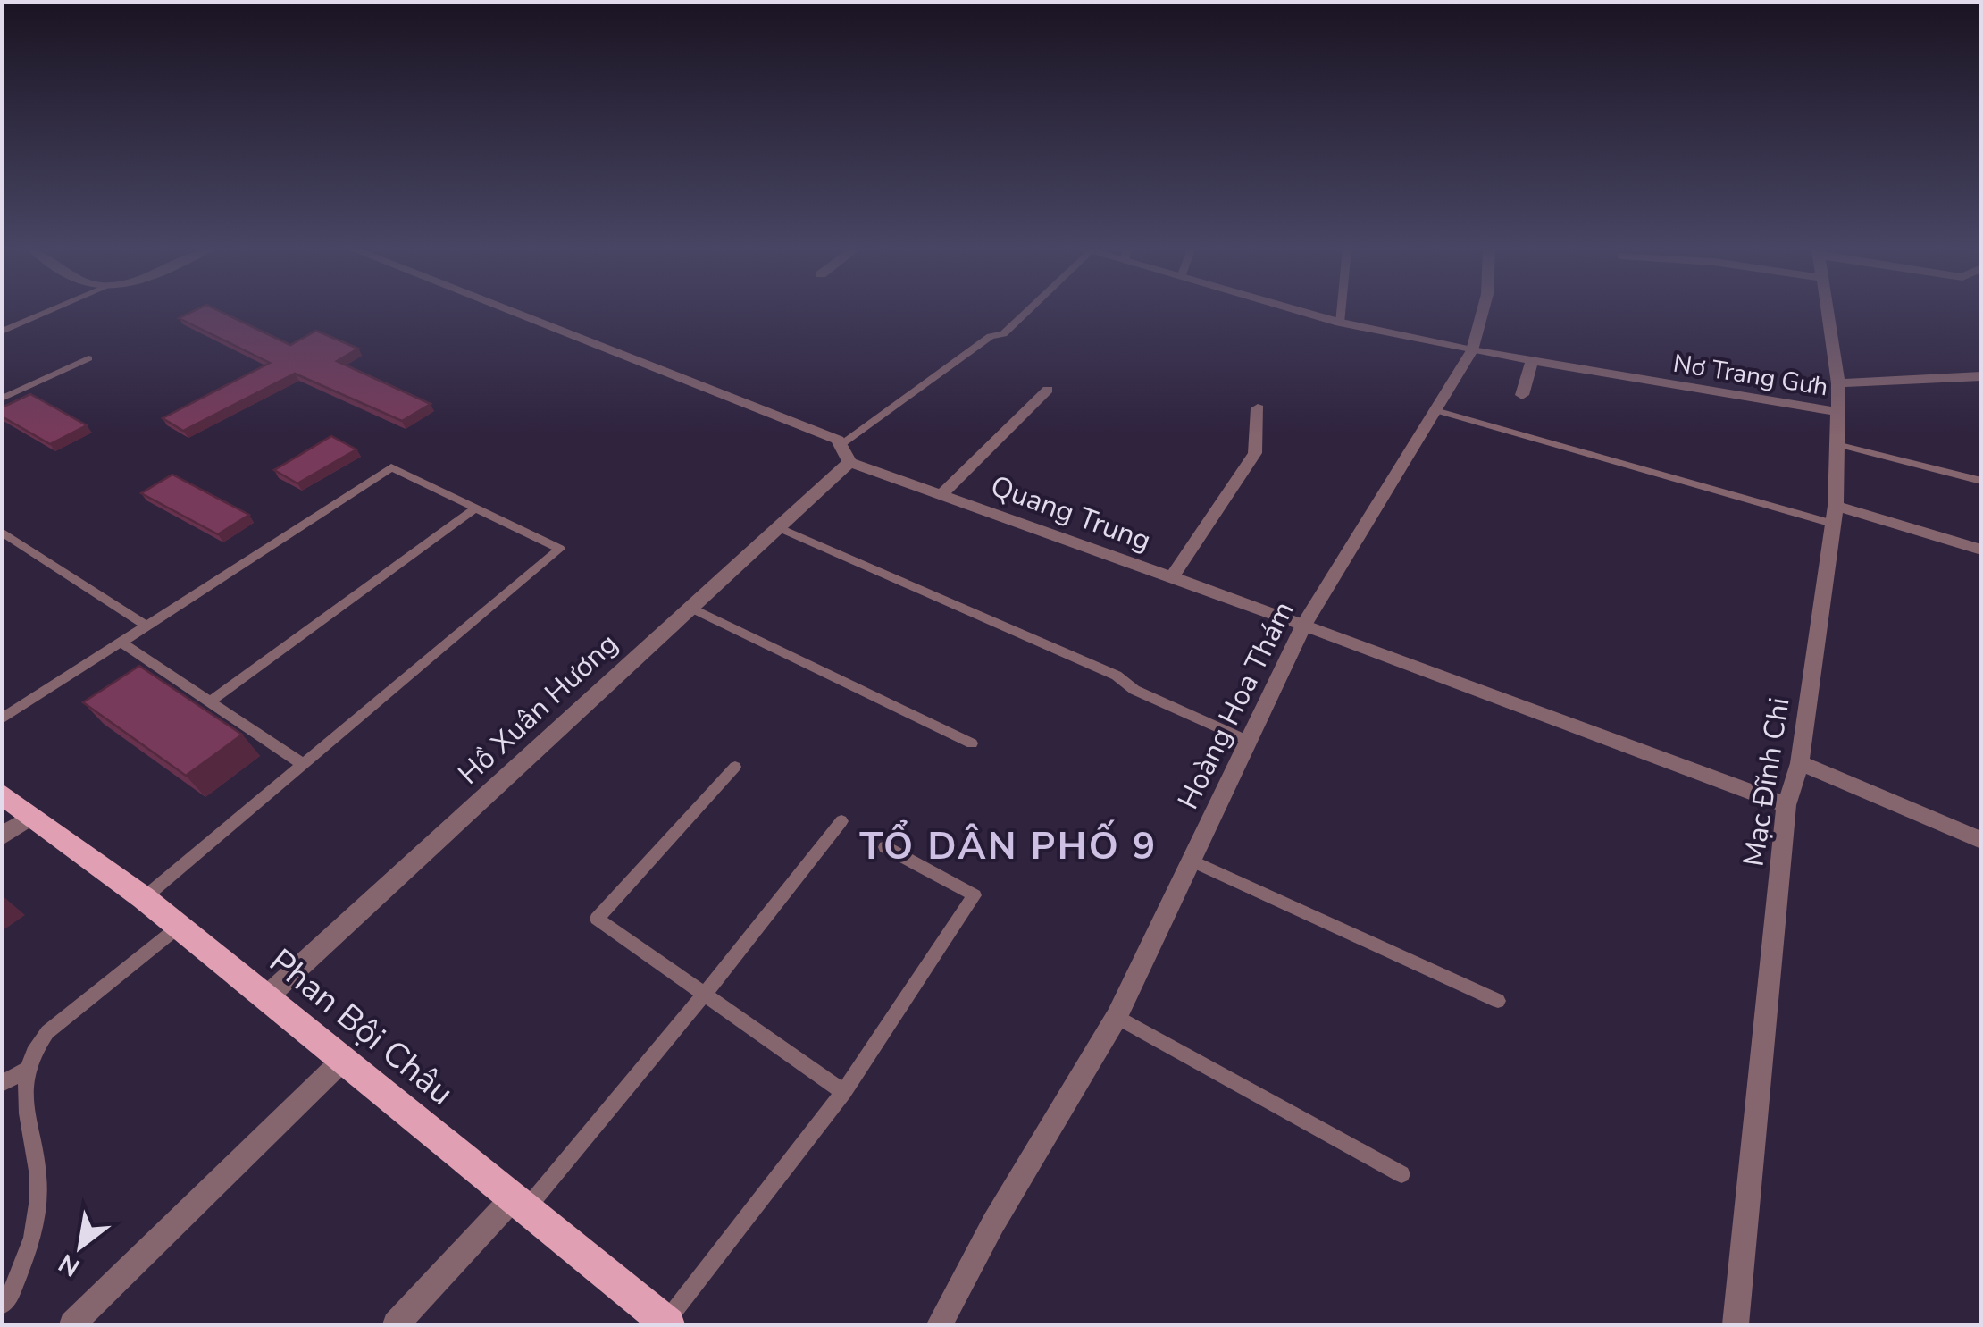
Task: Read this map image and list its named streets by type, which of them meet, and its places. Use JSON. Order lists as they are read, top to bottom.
{
  "streets": {
    "main road": ["Phan Bội Châu"],
    "street": [
      "Nơ Trang Gưh",
      "Quang Trung",
      "Hoàng Hoa Thám",
      "Hồ Xuân Hương",
      "Mạc Đĩnh Chi"
    ]
  },
  "crossings": [
    ["Nơ Trang Gưh", "Hoàng Hoa Thám"],
    ["Nơ Trang Gưh", "Mạc Đĩnh Chi"],
    ["Quang Trung", "Hoàng Hoa Thám"],
    ["Quang Trung", "Hồ Xuân Hương"],
    ["Quang Trung", "Mạc Đĩnh Chi"],
    ["Hồ Xuân Hương", "Phan Bội Châu"]
  ],
  "districts": ["TỔ DÂN PHỐ 9"],
  "north": "bottom left"
}
